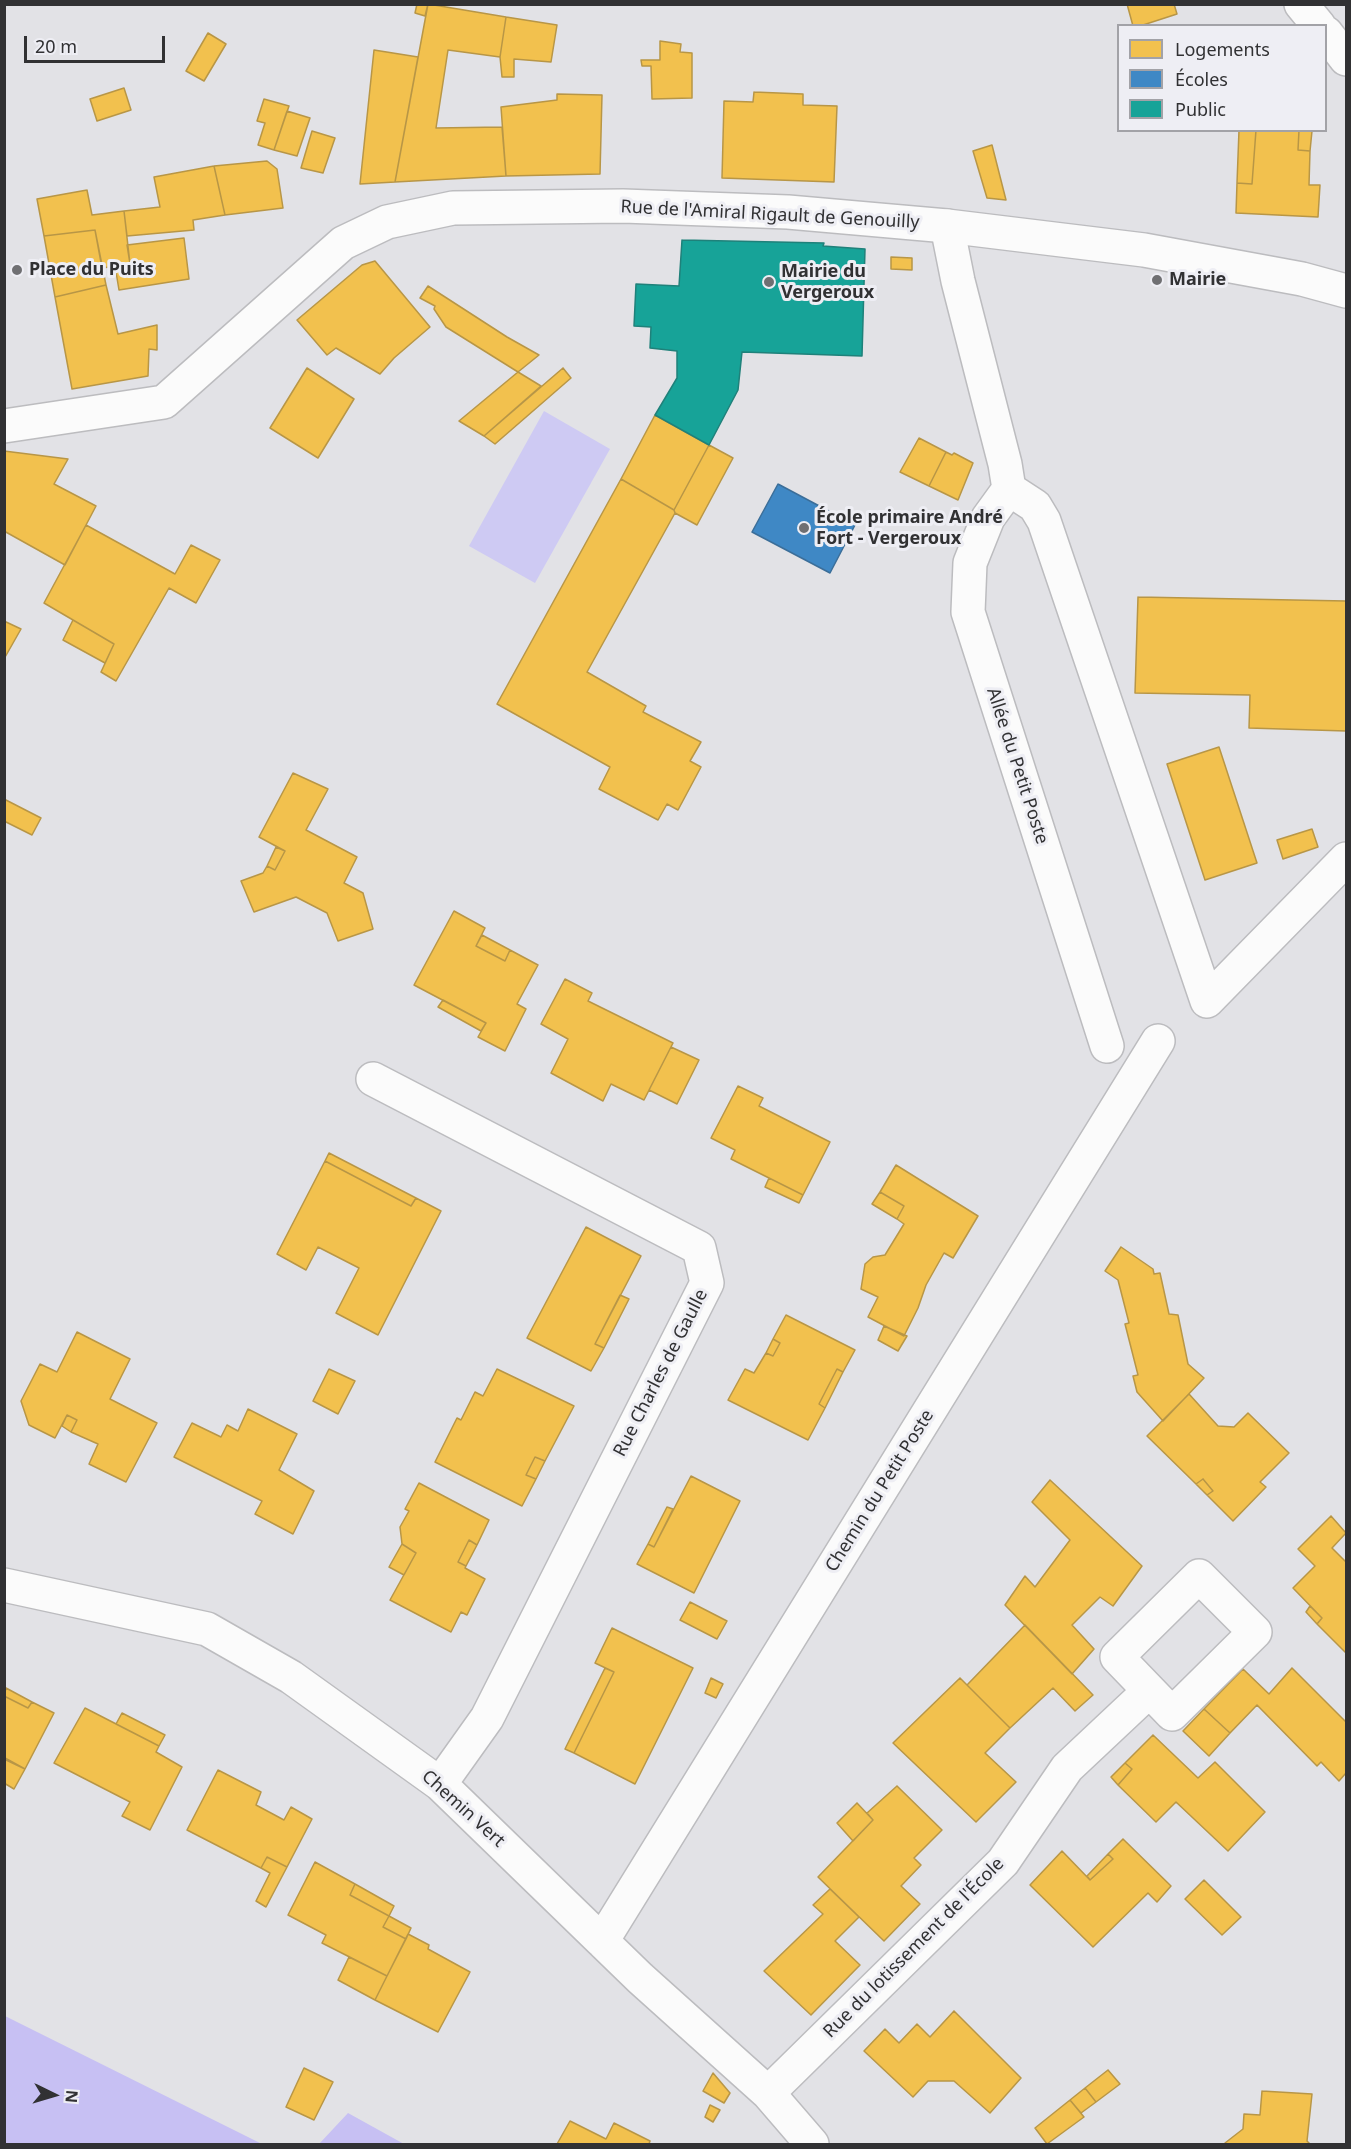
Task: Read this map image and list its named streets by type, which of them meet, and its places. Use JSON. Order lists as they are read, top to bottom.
{
  "streets": {
    "street": [
      "Rue de l'Amiral Rigault de Genouilly",
      "Allée du Petit Poste",
      "Rue Charles de Gaulle",
      "Chemin du Petit Poste",
      "Chemin Vert",
      "Rue du lotissement de l'École"
    ]
  },
  "crossings": [
    ["Rue Charles de Gaulle", "Chemin Vert"],
    ["Chemin du Petit Poste", "Chemin Vert"],
    ["Chemin Vert", "Rue du lotissement de l'École"]
  ],
  "places": [
    "Place du Puits",
    "Mairie",
    "Mairie du Vergeroux",
    "École primaire André Fort - Vergeroux"
  ],
  "legend": ["Logements", "Écoles", "Public"],
  "scale_bar": "20 m",
  "north": "right"
}
